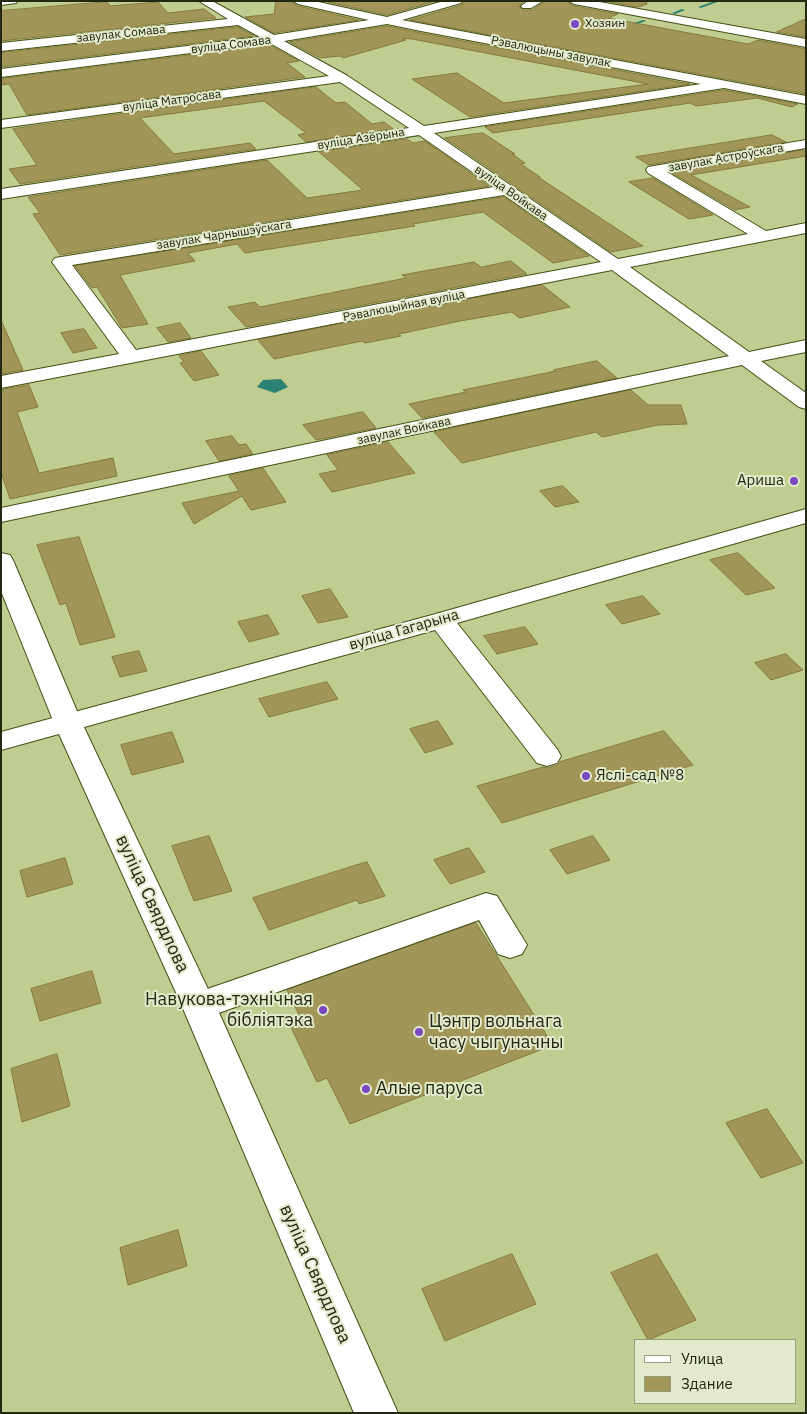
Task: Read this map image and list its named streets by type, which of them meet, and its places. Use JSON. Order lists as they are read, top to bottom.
{
  "streets": {
    "street": [
      "завулак Сомава",
      "вуліца Сомава",
      "Рэвалюцыны завулак",
      "вуліца Матросава",
      "вуліца Азёрына",
      "завулак Астроўскага",
      "вуліца Войкава",
      "завулак Чарнышэўскага",
      "Рэвалюцыйная вуліца",
      "завулак Войкава",
      "вуліца Гагарына",
      "вуліца Свярдлова"
    ]
  },
  "crossings": [
    ["завулак Сомава", "вуліца Войкава"],
    ["вуліца Сомава", "Рэвалюцыны завулак"],
    ["вуліца Сомава", "вуліца Войкава"],
    ["Рэвалюцыны завулак", "вуліца Азёрына"],
    ["вуліца Матросава", "вуліца Войкава"],
    ["вуліца Азёрына", "вуліца Войкава"],
    ["завулак Астроўскага", "Рэвалюцыйная вуліца"],
    ["вуліца Войкава", "завулак Чарнышэўскага"],
    ["вуліца Войкава", "Рэвалюцыйная вуліца"],
    ["вуліца Войкава", "завулак Войкава"],
    ["завулак Чарнышэўскага", "Рэвалюцыйная вуліца"],
    ["вуліца Гагарына", "вуліца Свярдлова"]
  ],
  "places": [
    "Хозяин",
    "Ариша",
    "Яслі-сад №8",
    "Навукова-тэхнічная бібліятэка",
    "Цэнтр вольнага часу чыгуначны",
    "Алые паруса"
  ],
  "legend": ["Улица", "Здание"]
}
